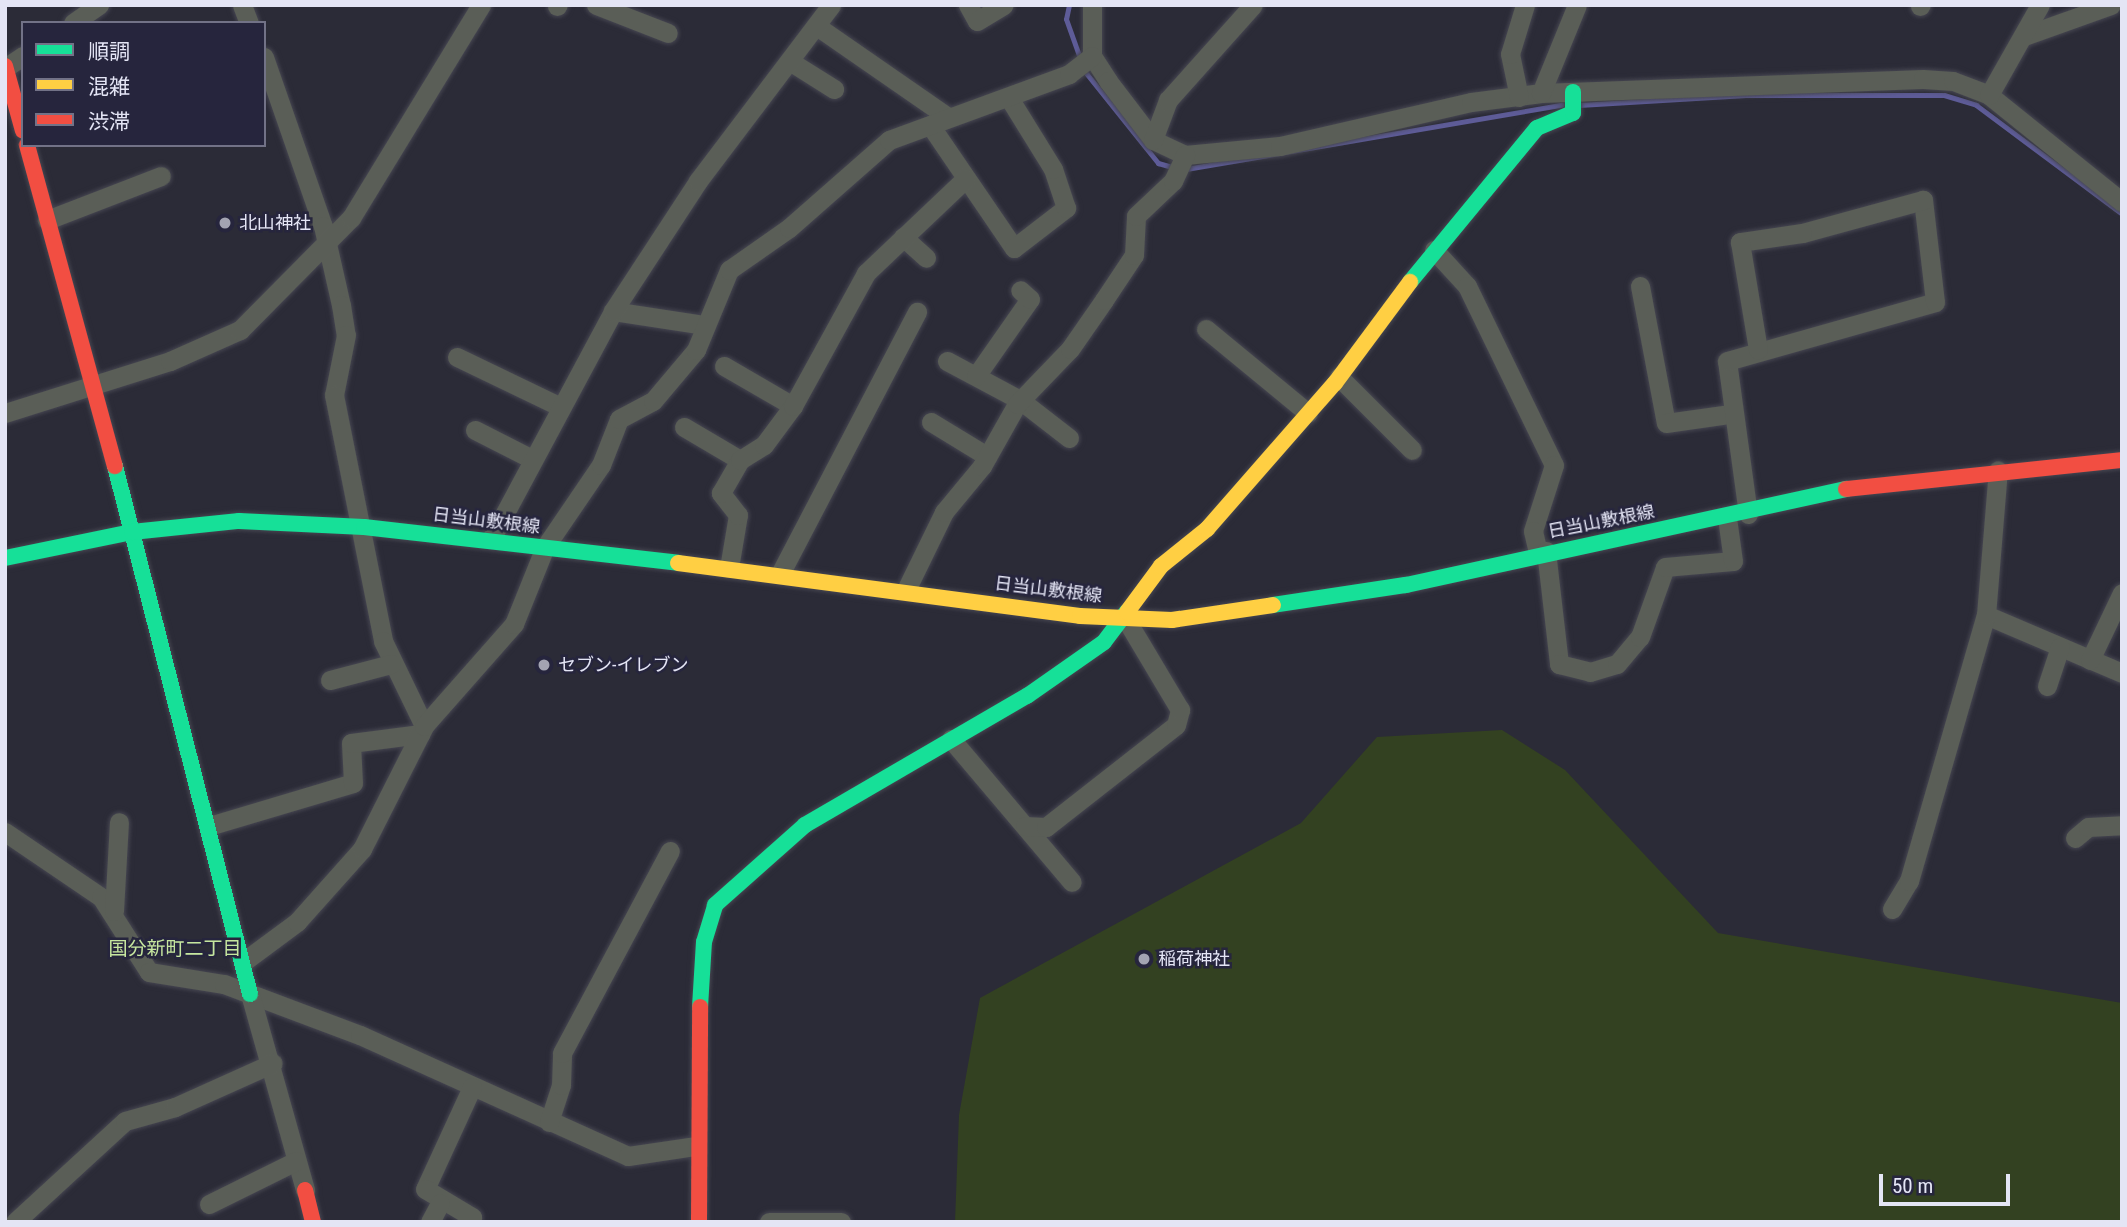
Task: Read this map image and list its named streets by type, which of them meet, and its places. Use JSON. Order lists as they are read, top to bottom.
{
  "streets": {
    "street": ["日当山敷根線"]
  },
  "districts": ["国分新町二丁目"],
  "places": ["北山神社", "セブン-イレブン", "稲荷神社"],
  "legend": ["順調", "混雑", "渋滞"],
  "scale_bar": "50 m"
}
